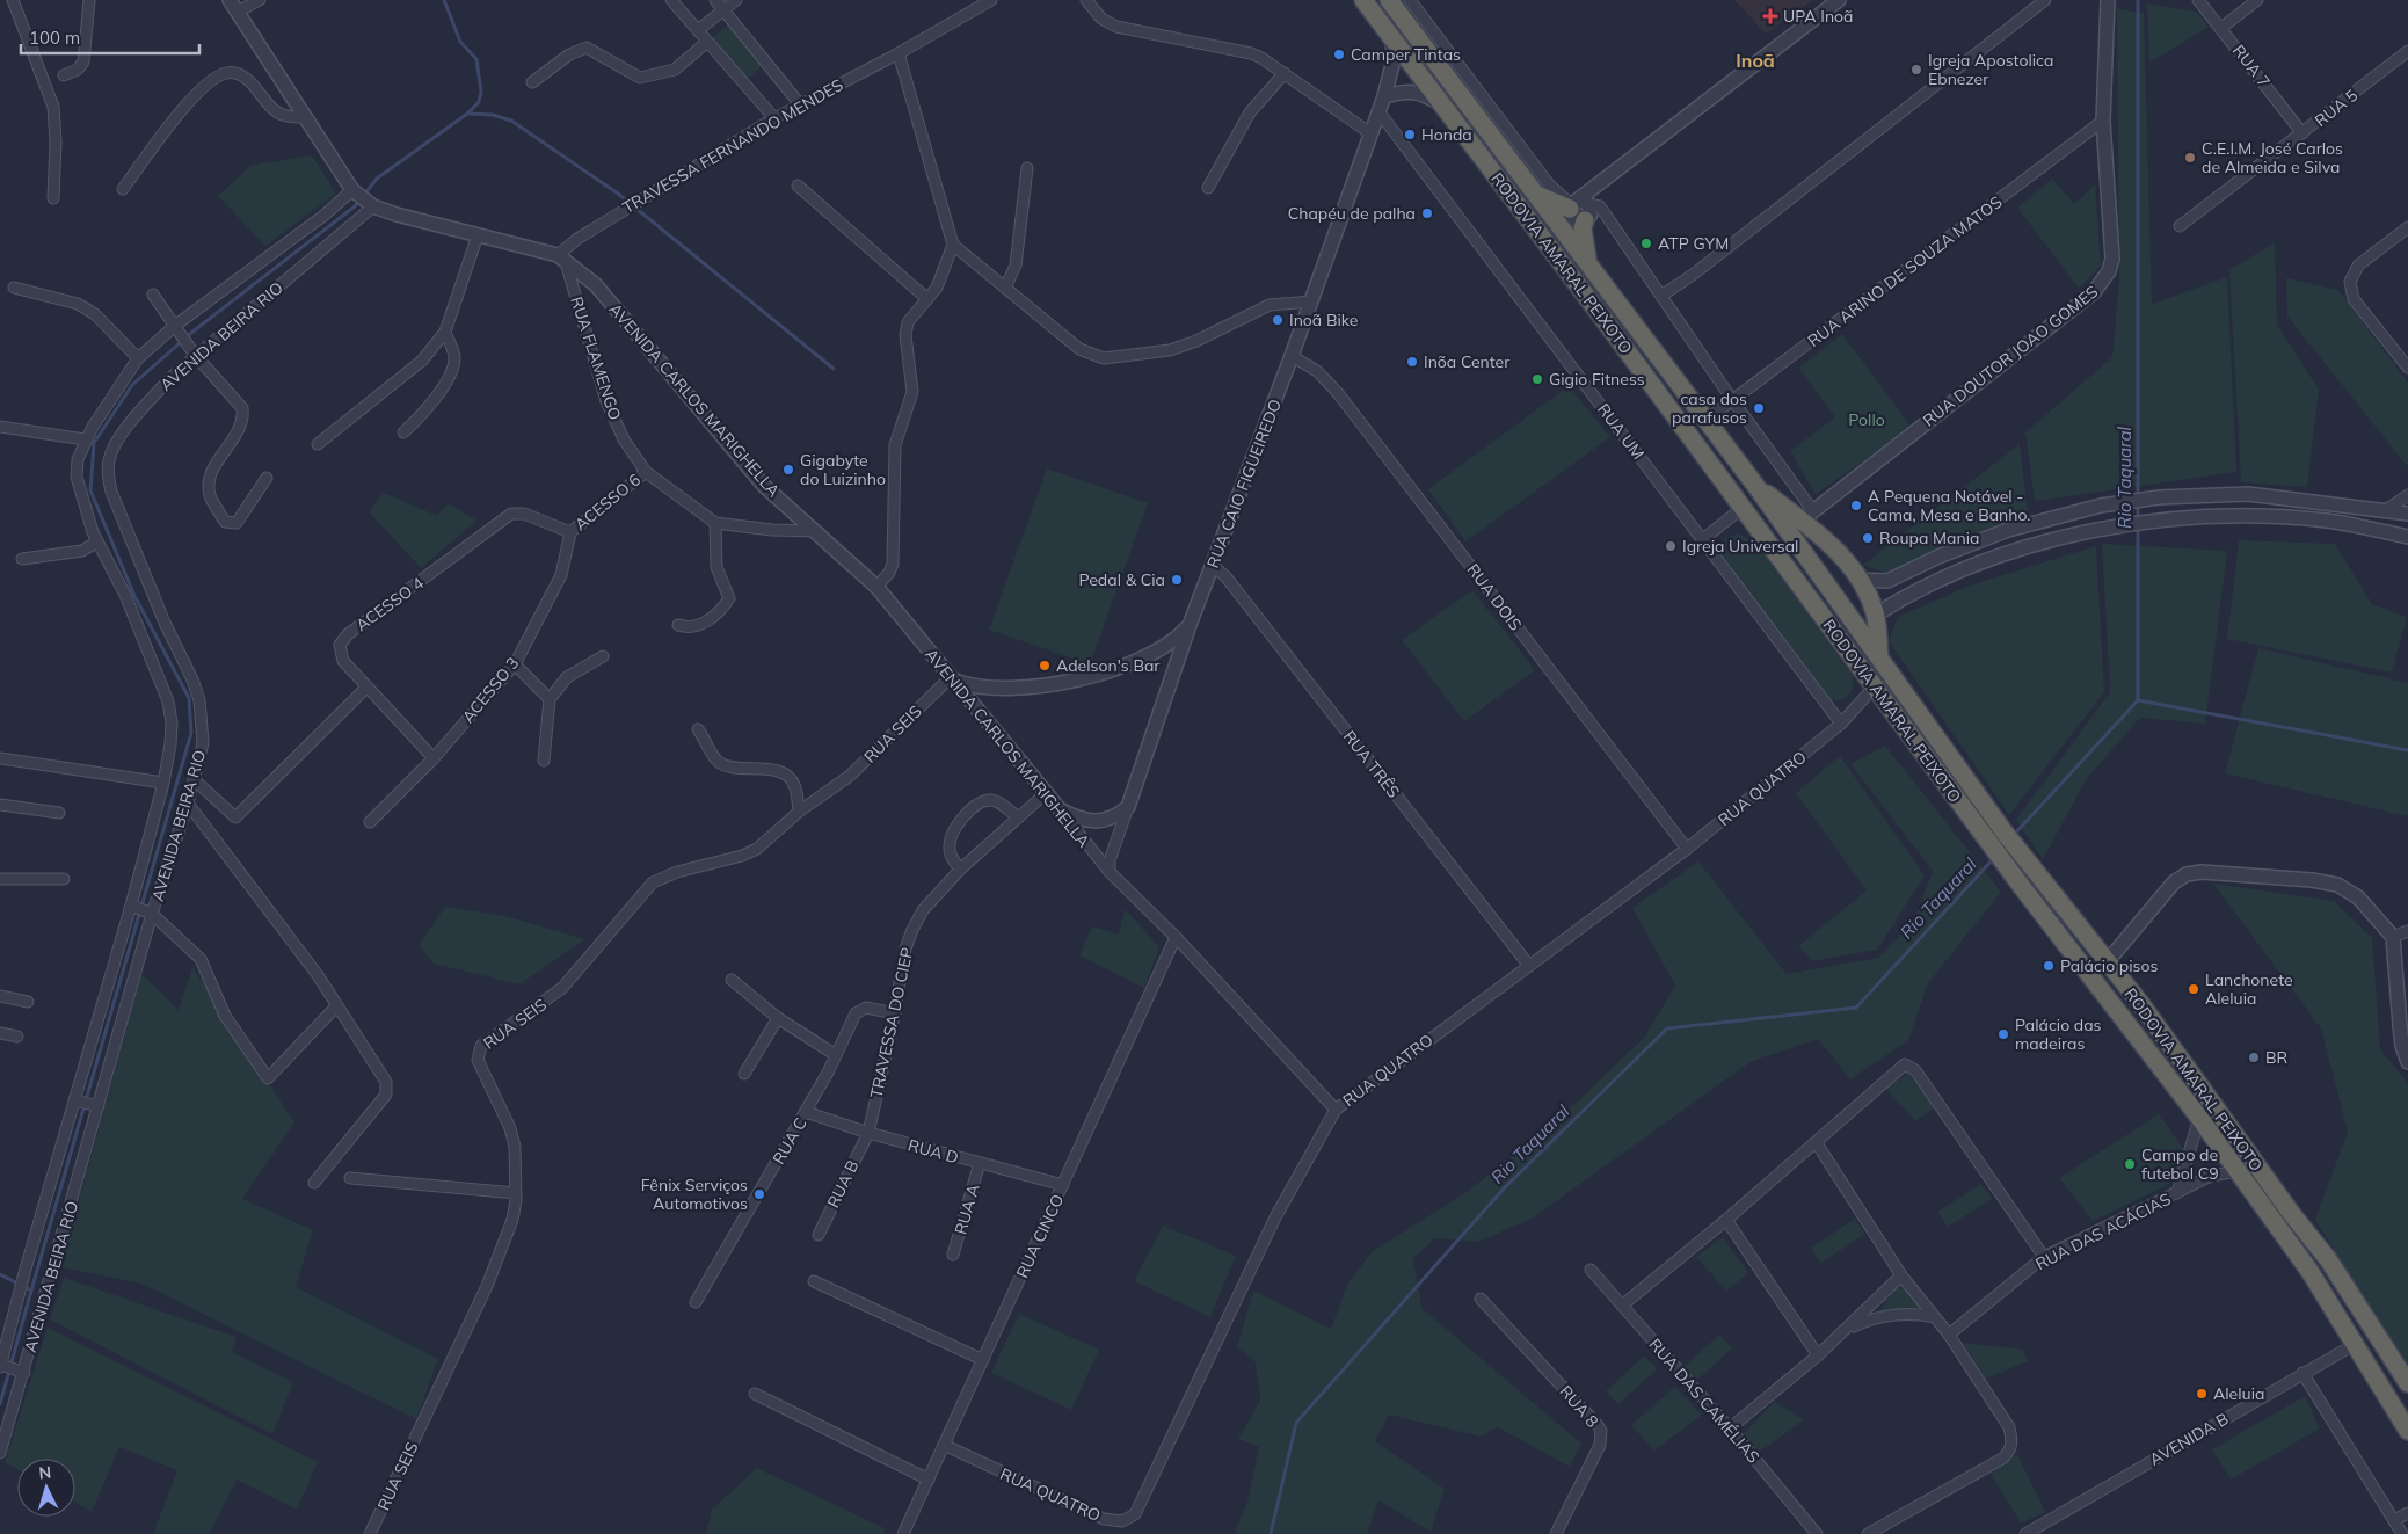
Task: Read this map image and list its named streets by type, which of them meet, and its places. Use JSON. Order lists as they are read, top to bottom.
{
  "streets": {
    "highway": ["RODOVIA AMARAL PEIXOTO"],
    "street": [
      "RUA 7",
      "RUA 5",
      "TRAVESSA FERNANDO MENDES",
      "RUA ARINO DE SOUZA MATOS",
      "AVENIDA BEIRA RIO",
      "RUA DOUTOR JOAO GOMES",
      "RUA FLAMENGO",
      "AVENIDA CARLOS MARIGHELLA",
      "RUA UM",
      "RUA CAIO FIGUEIREDO",
      "ACESSO 6",
      "RUA DOIS",
      "ACESSO 4",
      "ACESSO 3",
      "RUA SEIS",
      "RUA TRÊS",
      "RUA QUATRO",
      "TRAVESSA DO CIEP",
      "RUA C",
      "RUA D",
      "RUA B",
      "RUA A",
      "RUA DAS ACÁCIAS",
      "RUA CINCO",
      "RUA DAS CAMÉLIAS",
      "RUA 8",
      "AVENIDA B"
    ]
  },
  "crossings": [
    ["RUA 7", "RUA 5"],
    ["TRAVESSA FERNANDO MENDES", "RUA FLAMENGO"],
    ["TRAVESSA FERNANDO MENDES", "AVENIDA CARLOS MARIGHELLA"],
    ["RODOVIA AMARAL PEIXOTO", "RUA ARINO DE SOUZA MATOS"],
    ["RODOVIA AMARAL PEIXOTO", "RUA CAIO FIGUEIREDO"],
    ["RODOVIA AMARAL PEIXOTO", "RUA QUATRO"],
    ["RODOVIA AMARAL PEIXOTO", "RUA DAS ACÁCIAS"],
    ["RODOVIA AMARAL PEIXOTO", "AVENIDA B"],
    ["RUA ARINO DE SOUZA MATOS", "RUA DOUTOR JOAO GOMES"],
    ["AVENIDA BEIRA RIO", "AVENIDA CARLOS MARIGHELLA"],
    ["RUA FLAMENGO", "AVENIDA CARLOS MARIGHELLA"],
    ["RUA FLAMENGO", "ACESSO 6"],
    ["AVENIDA CARLOS MARIGHELLA", "RUA CAIO FIGUEIREDO"],
    ["AVENIDA CARLOS MARIGHELLA", "RUA SEIS"],
    ["AVENIDA CARLOS MARIGHELLA", "RUA QUATRO"],
    ["AVENIDA CARLOS MARIGHELLA", "TRAVESSA DO CIEP"],
    ["AVENIDA CARLOS MARIGHELLA", "RUA CINCO"],
    ["RUA UM", "RUA CAIO FIGUEIREDO"],
    ["RUA UM", "RUA QUATRO"],
    ["RUA CAIO FIGUEIREDO", "RUA DOIS"],
    ["RUA CAIO FIGUEIREDO", "RUA TRÊS"],
    ["ACESSO 6", "ACESSO 4"],
    ["ACESSO 6", "ACESSO 3"],
    ["RUA DOIS", "RUA QUATRO"],
    ["ACESSO 4", "ACESSO 3"],
    ["RUA TRÊS", "RUA QUATRO"],
    ["RUA QUATRO", "RUA CINCO"],
    ["TRAVESSA DO CIEP", "RUA C"],
    ["TRAVESSA DO CIEP", "RUA D"],
    ["TRAVESSA DO CIEP", "RUA B"],
    ["RUA C", "RUA D"],
    ["RUA D", "RUA B"],
    ["RUA D", "RUA A"],
    ["RUA D", "RUA CINCO"]
  ],
  "districts": ["Inoã"],
  "water": ["Rio Taquaral"],
  "parks": ["Pollo"],
  "places": {
    "health": ["UPA Inoã"],
    "other": [
      "Camper Tintas",
      "Igreja Apostolica Ebnezer",
      "Honda",
      "C.E.I.M. José Carlos de Almeida e Silva",
      "Chapéu de palha",
      "ATP GYM",
      "Inoã Bike",
      "Inõa Center",
      "Gigio Fitness",
      "casa dos parafusos",
      "Gigabyte do Luizinho",
      "A Pequena Notável - Cama, Mesa e Banho.",
      "Roupa Mania",
      "Igreja Universal",
      "Pedal & Cia",
      "Adelson's Bar",
      "Palácio pisos",
      "Lanchonete Aleluia",
      "Palácio das madeiras",
      "BR",
      "Campo de futebol C9",
      "Fênix Serviços Automotivos",
      "Aleluia"
    ]
  },
  "scale_bar": "100 m",
  "north": "top"
}
